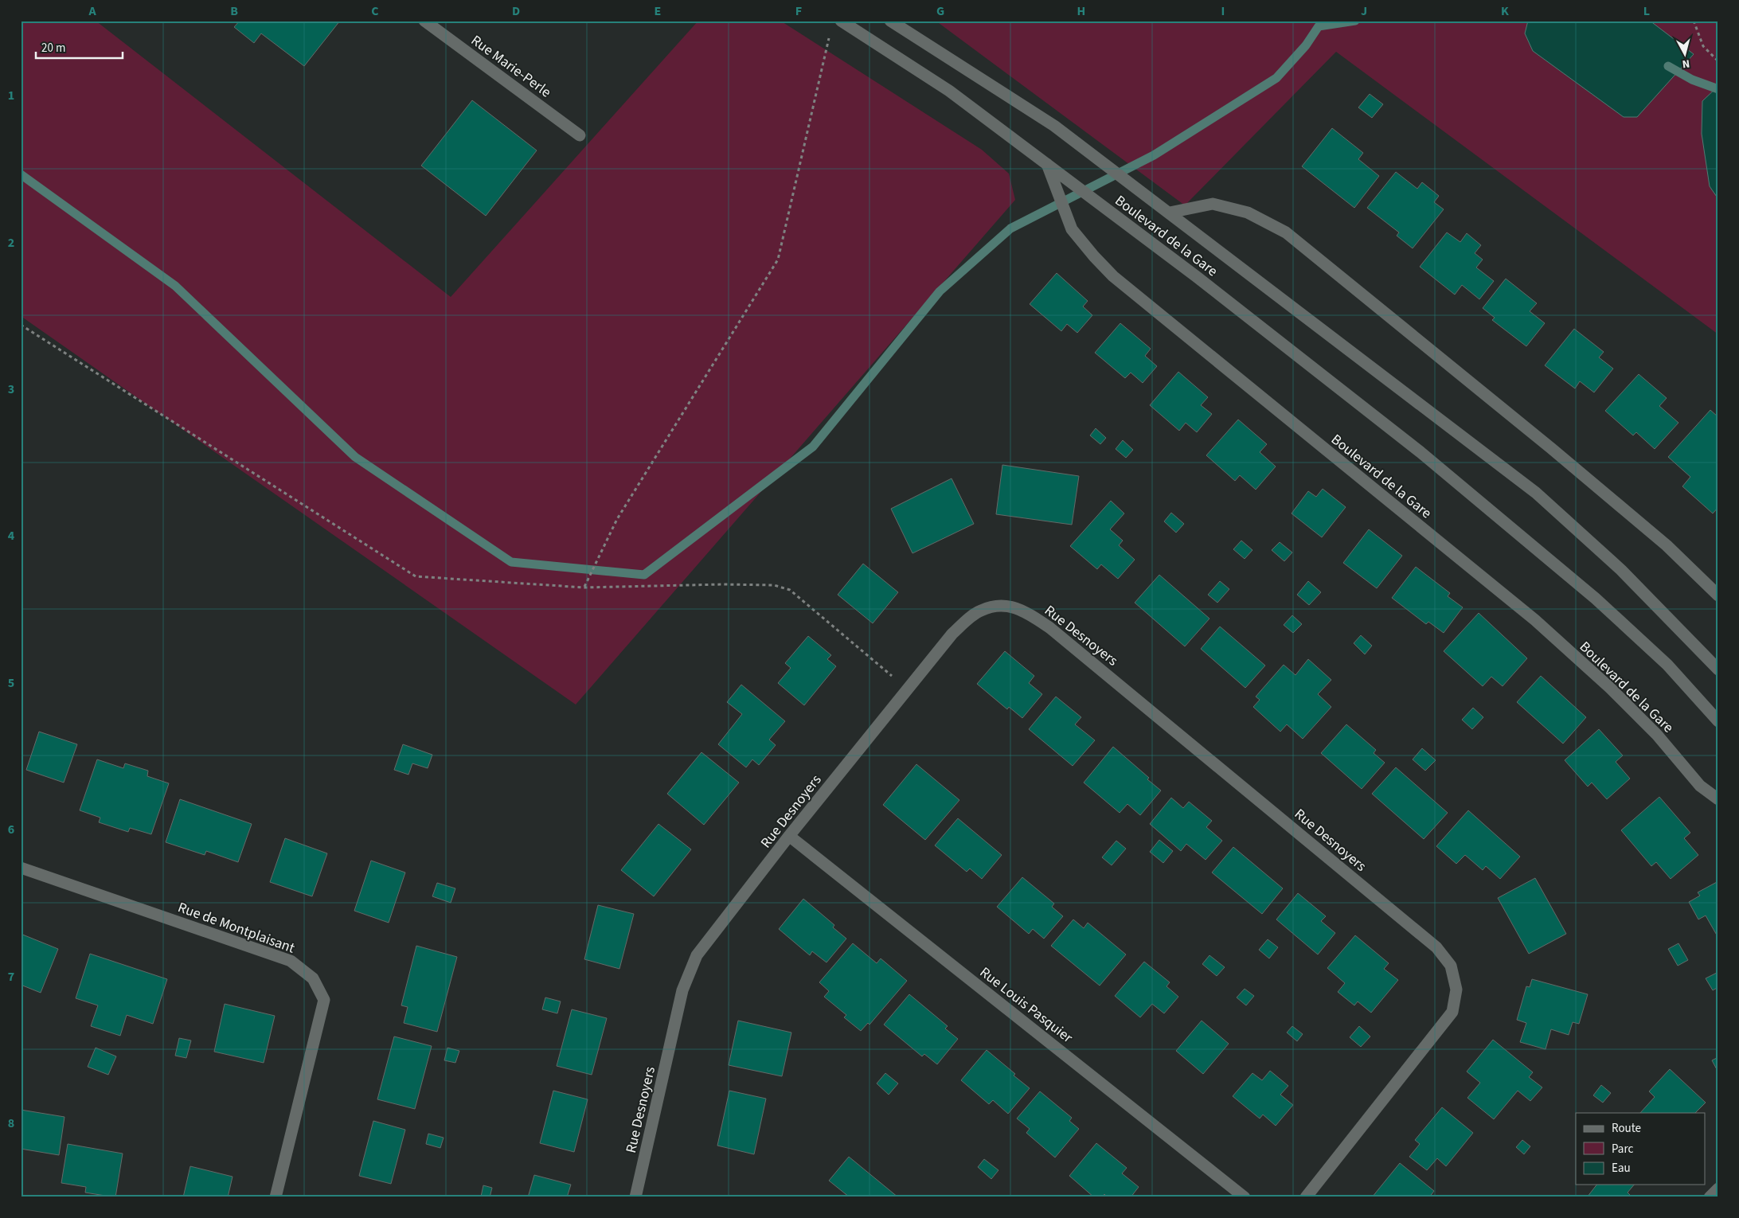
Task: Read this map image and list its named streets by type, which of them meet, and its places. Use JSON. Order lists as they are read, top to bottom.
{
  "streets": {
    "street": [
      "Rue Marie-Perle",
      "Boulevard de la Gare",
      "Rue Desnoyers",
      "Rue de Montplaisant",
      "Rue Louis Pasquier"
    ]
  },
  "crossings": [
    ["Rue Desnoyers", "Rue Louis Pasquier"]
  ],
  "legend": ["Route", "Parc", "Eau"],
  "scale_bar": "20 m",
  "north": "bottom",
  "grid": {
    "columns": [
      "A",
      "B",
      "C",
      "D",
      "E",
      "F",
      "G",
      "H",
      "I",
      "J",
      "K",
      "L"
    ],
    "rows": [
      "1",
      "2",
      "3",
      "4",
      "5",
      "6",
      "7",
      "8"
    ]
  }
}
